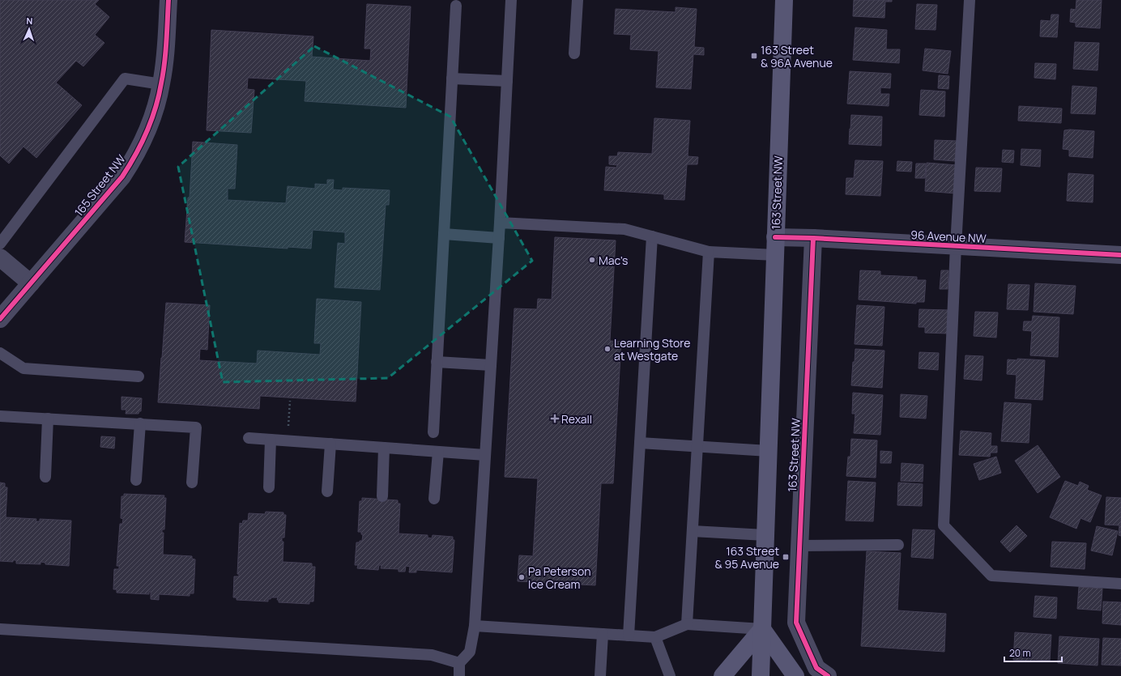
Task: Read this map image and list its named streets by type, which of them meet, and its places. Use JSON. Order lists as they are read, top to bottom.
{
  "streets": {
    "main road": ["163 Street NW"],
    "street": ["165 Street NW", "96 Avenue NW"]
  },
  "crossings": [
    ["163 Street NW", "96 Avenue NW"]
  ],
  "places": {
    "transit": ["163 Street & 96A Avenue", "163 Street & 95 Avenue"],
    "other": ["Mac's", "Learning Store at Westgate", "Pa Peterson Ice Cream"],
    "health": ["Rexall"]
  },
  "scale_bar": "20 m",
  "north": "top"
}
